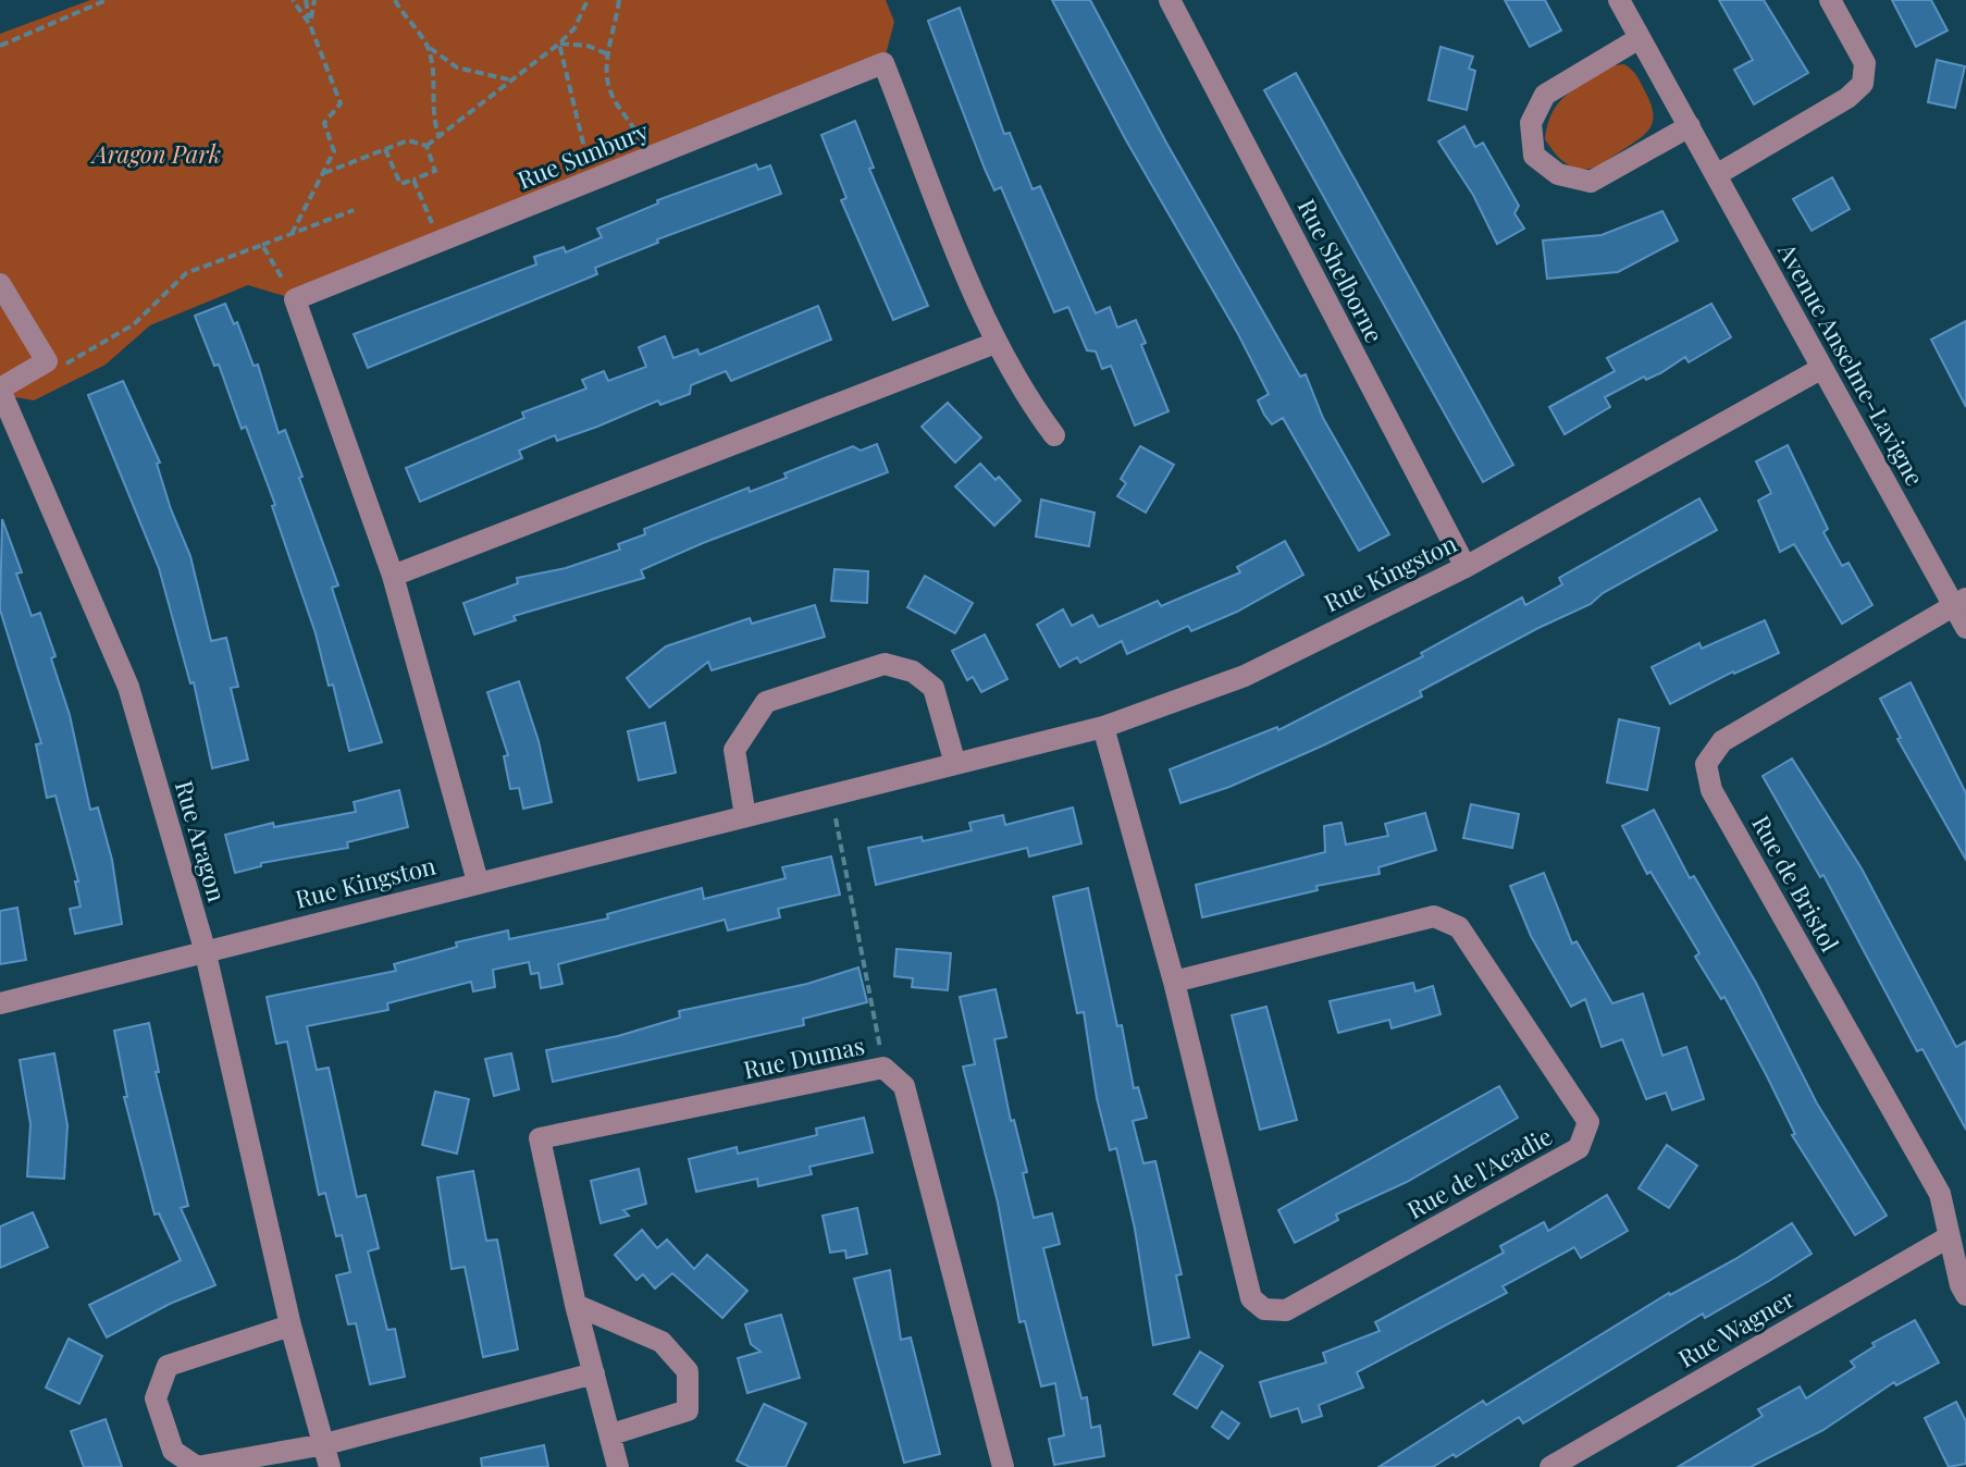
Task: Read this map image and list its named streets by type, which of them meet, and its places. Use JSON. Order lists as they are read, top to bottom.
{
  "streets": {
    "street": [
      "Rue Sunbury",
      "Rue Shelborne",
      "Avenue Anselme-Lavigne",
      "Rue Kingston",
      "Rue Aragon",
      "Rue de Bristol",
      "Rue Dumas",
      "Rue de l'Acadie",
      "Rue Wagner"
    ]
  },
  "crossings": [
    ["Rue Shelborne", "Rue Kingston"],
    ["Avenue Anselme-Lavigne", "Rue Kingston"],
    ["Avenue Anselme-Lavigne", "Rue de Bristol"],
    ["Rue Kingston", "Rue Aragon"],
    ["Rue Kingston", "Rue de l'Acadie"],
    ["Rue de Bristol", "Rue Wagner"]
  ],
  "parks": ["Aragon Park"]
}
